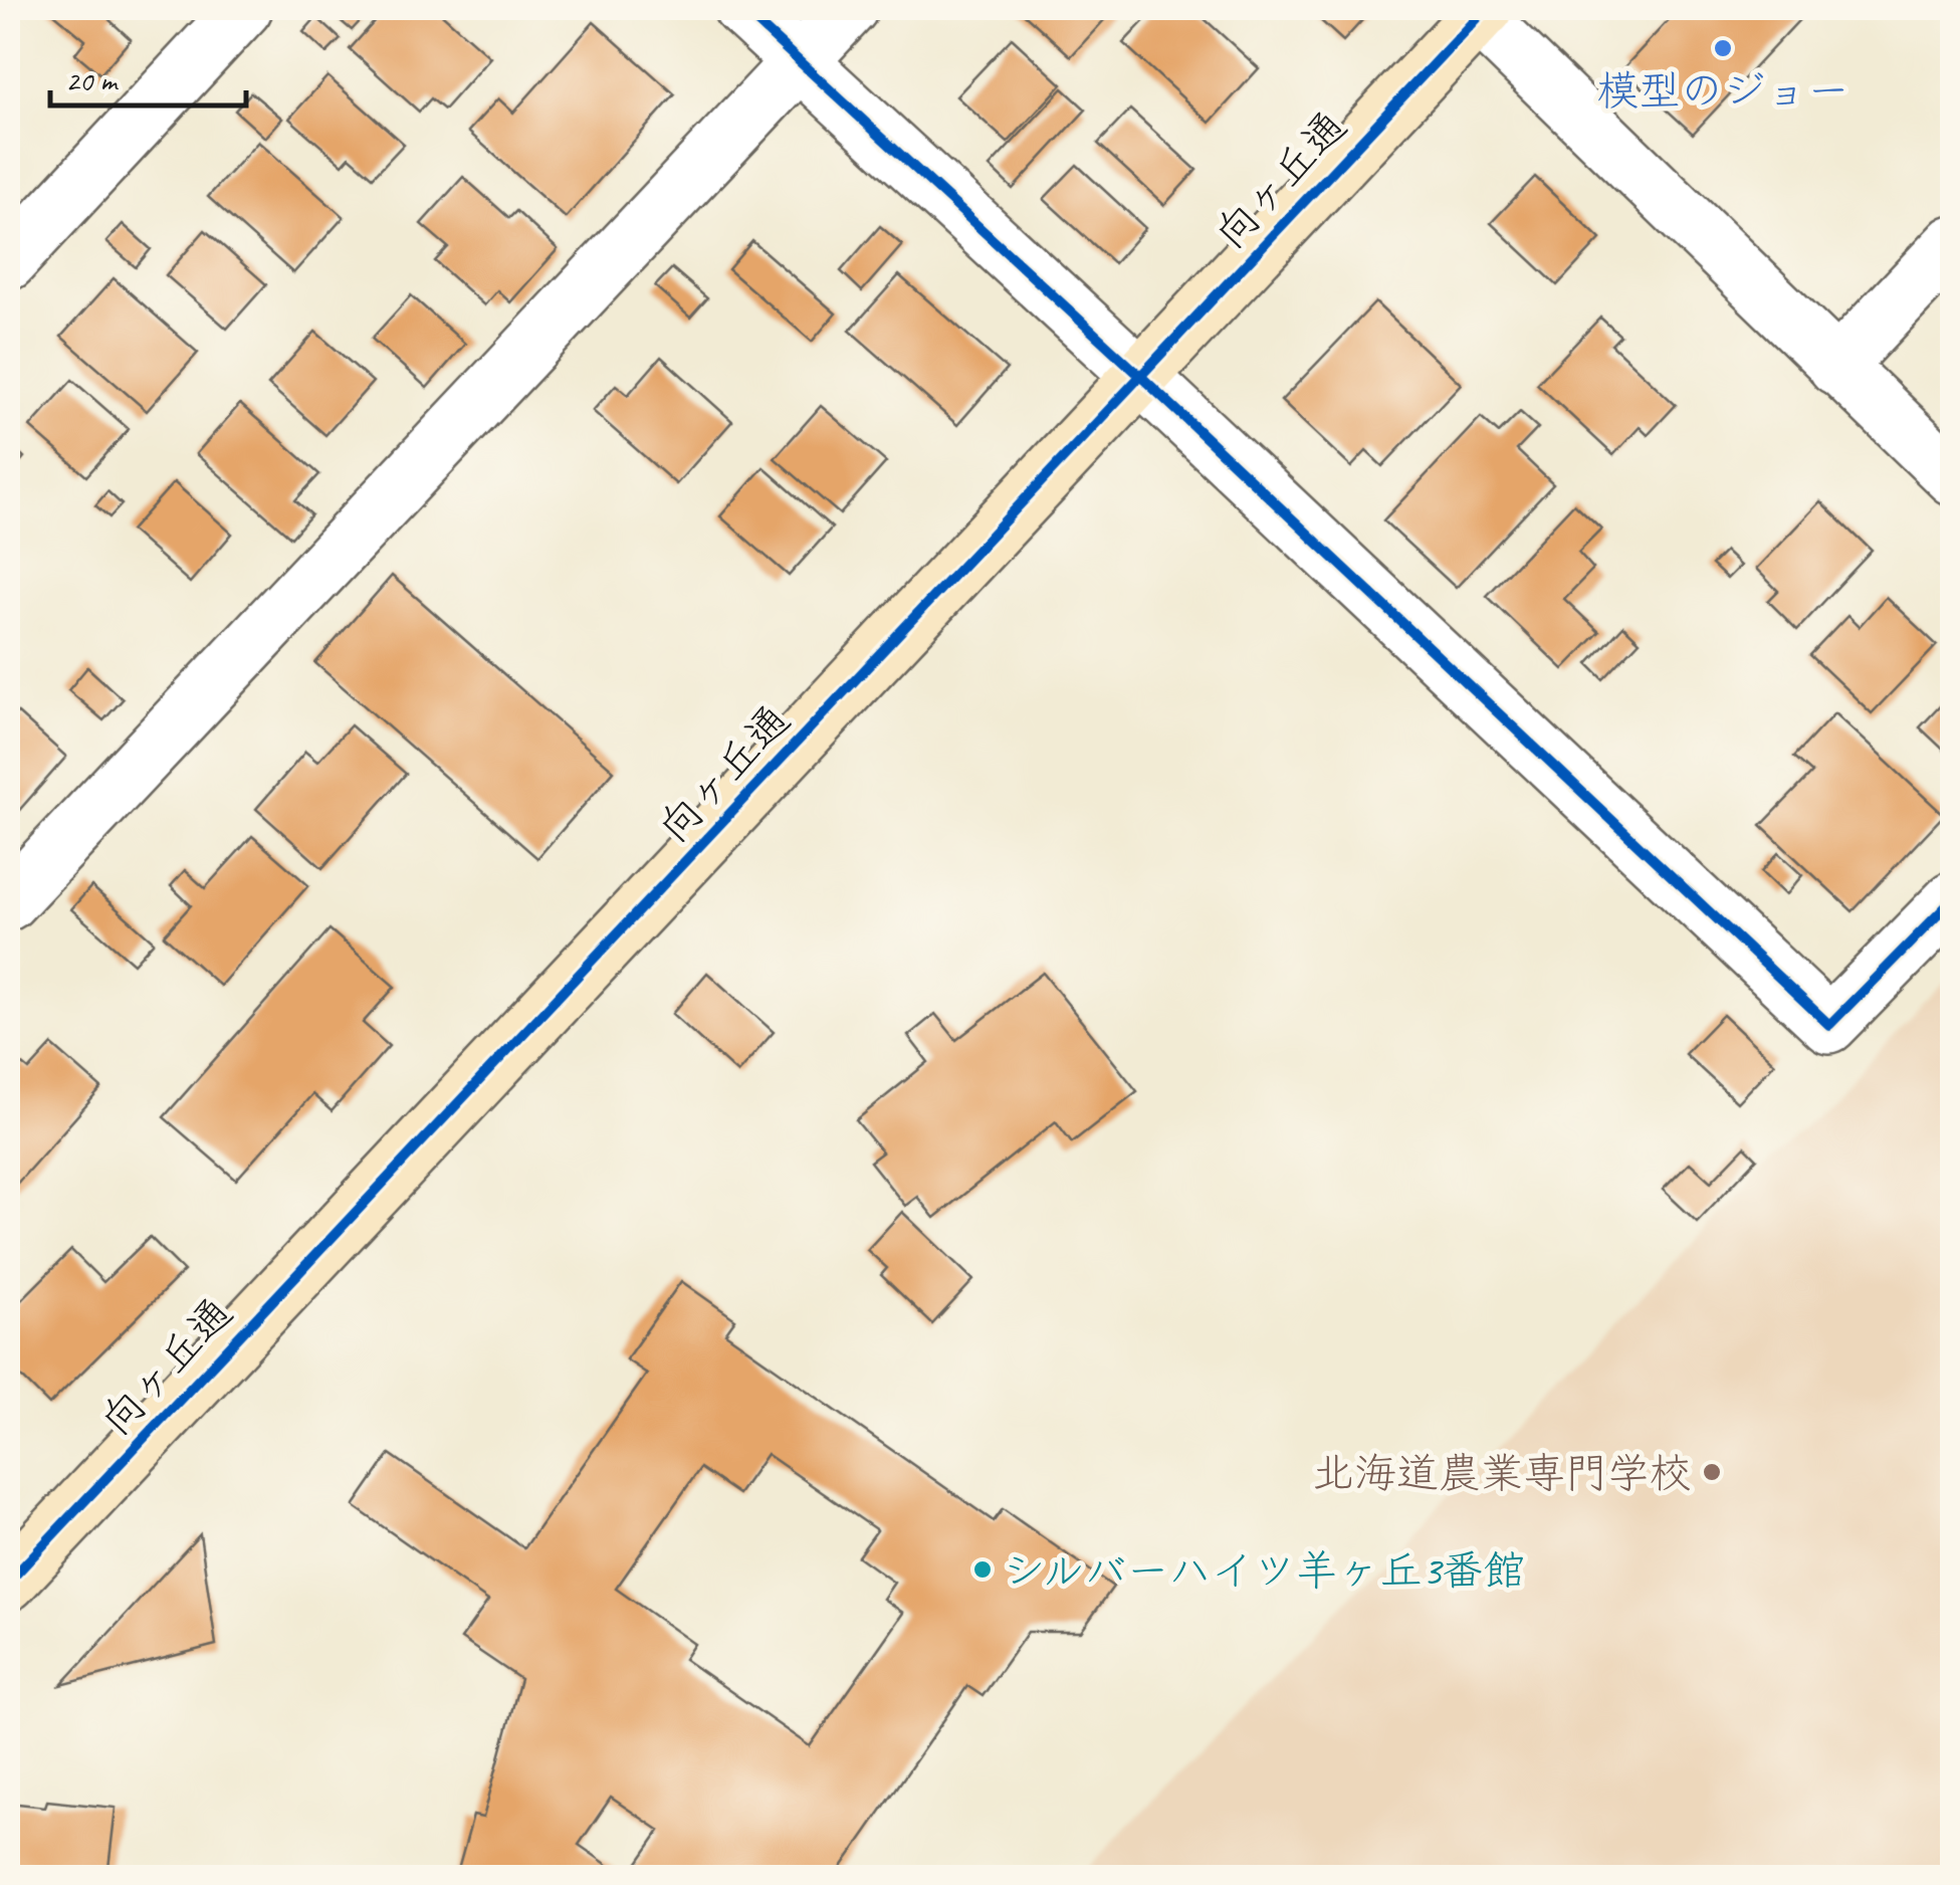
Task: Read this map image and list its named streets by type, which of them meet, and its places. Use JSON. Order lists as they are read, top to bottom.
{
  "streets": {
    "street": ["向ヶ丘通"]
  },
  "places": ["模型のジョー", "北海道農業専門学校", "シルバーハイツ羊ヶ丘3番館"],
  "scale_bar": "20 m"
}
